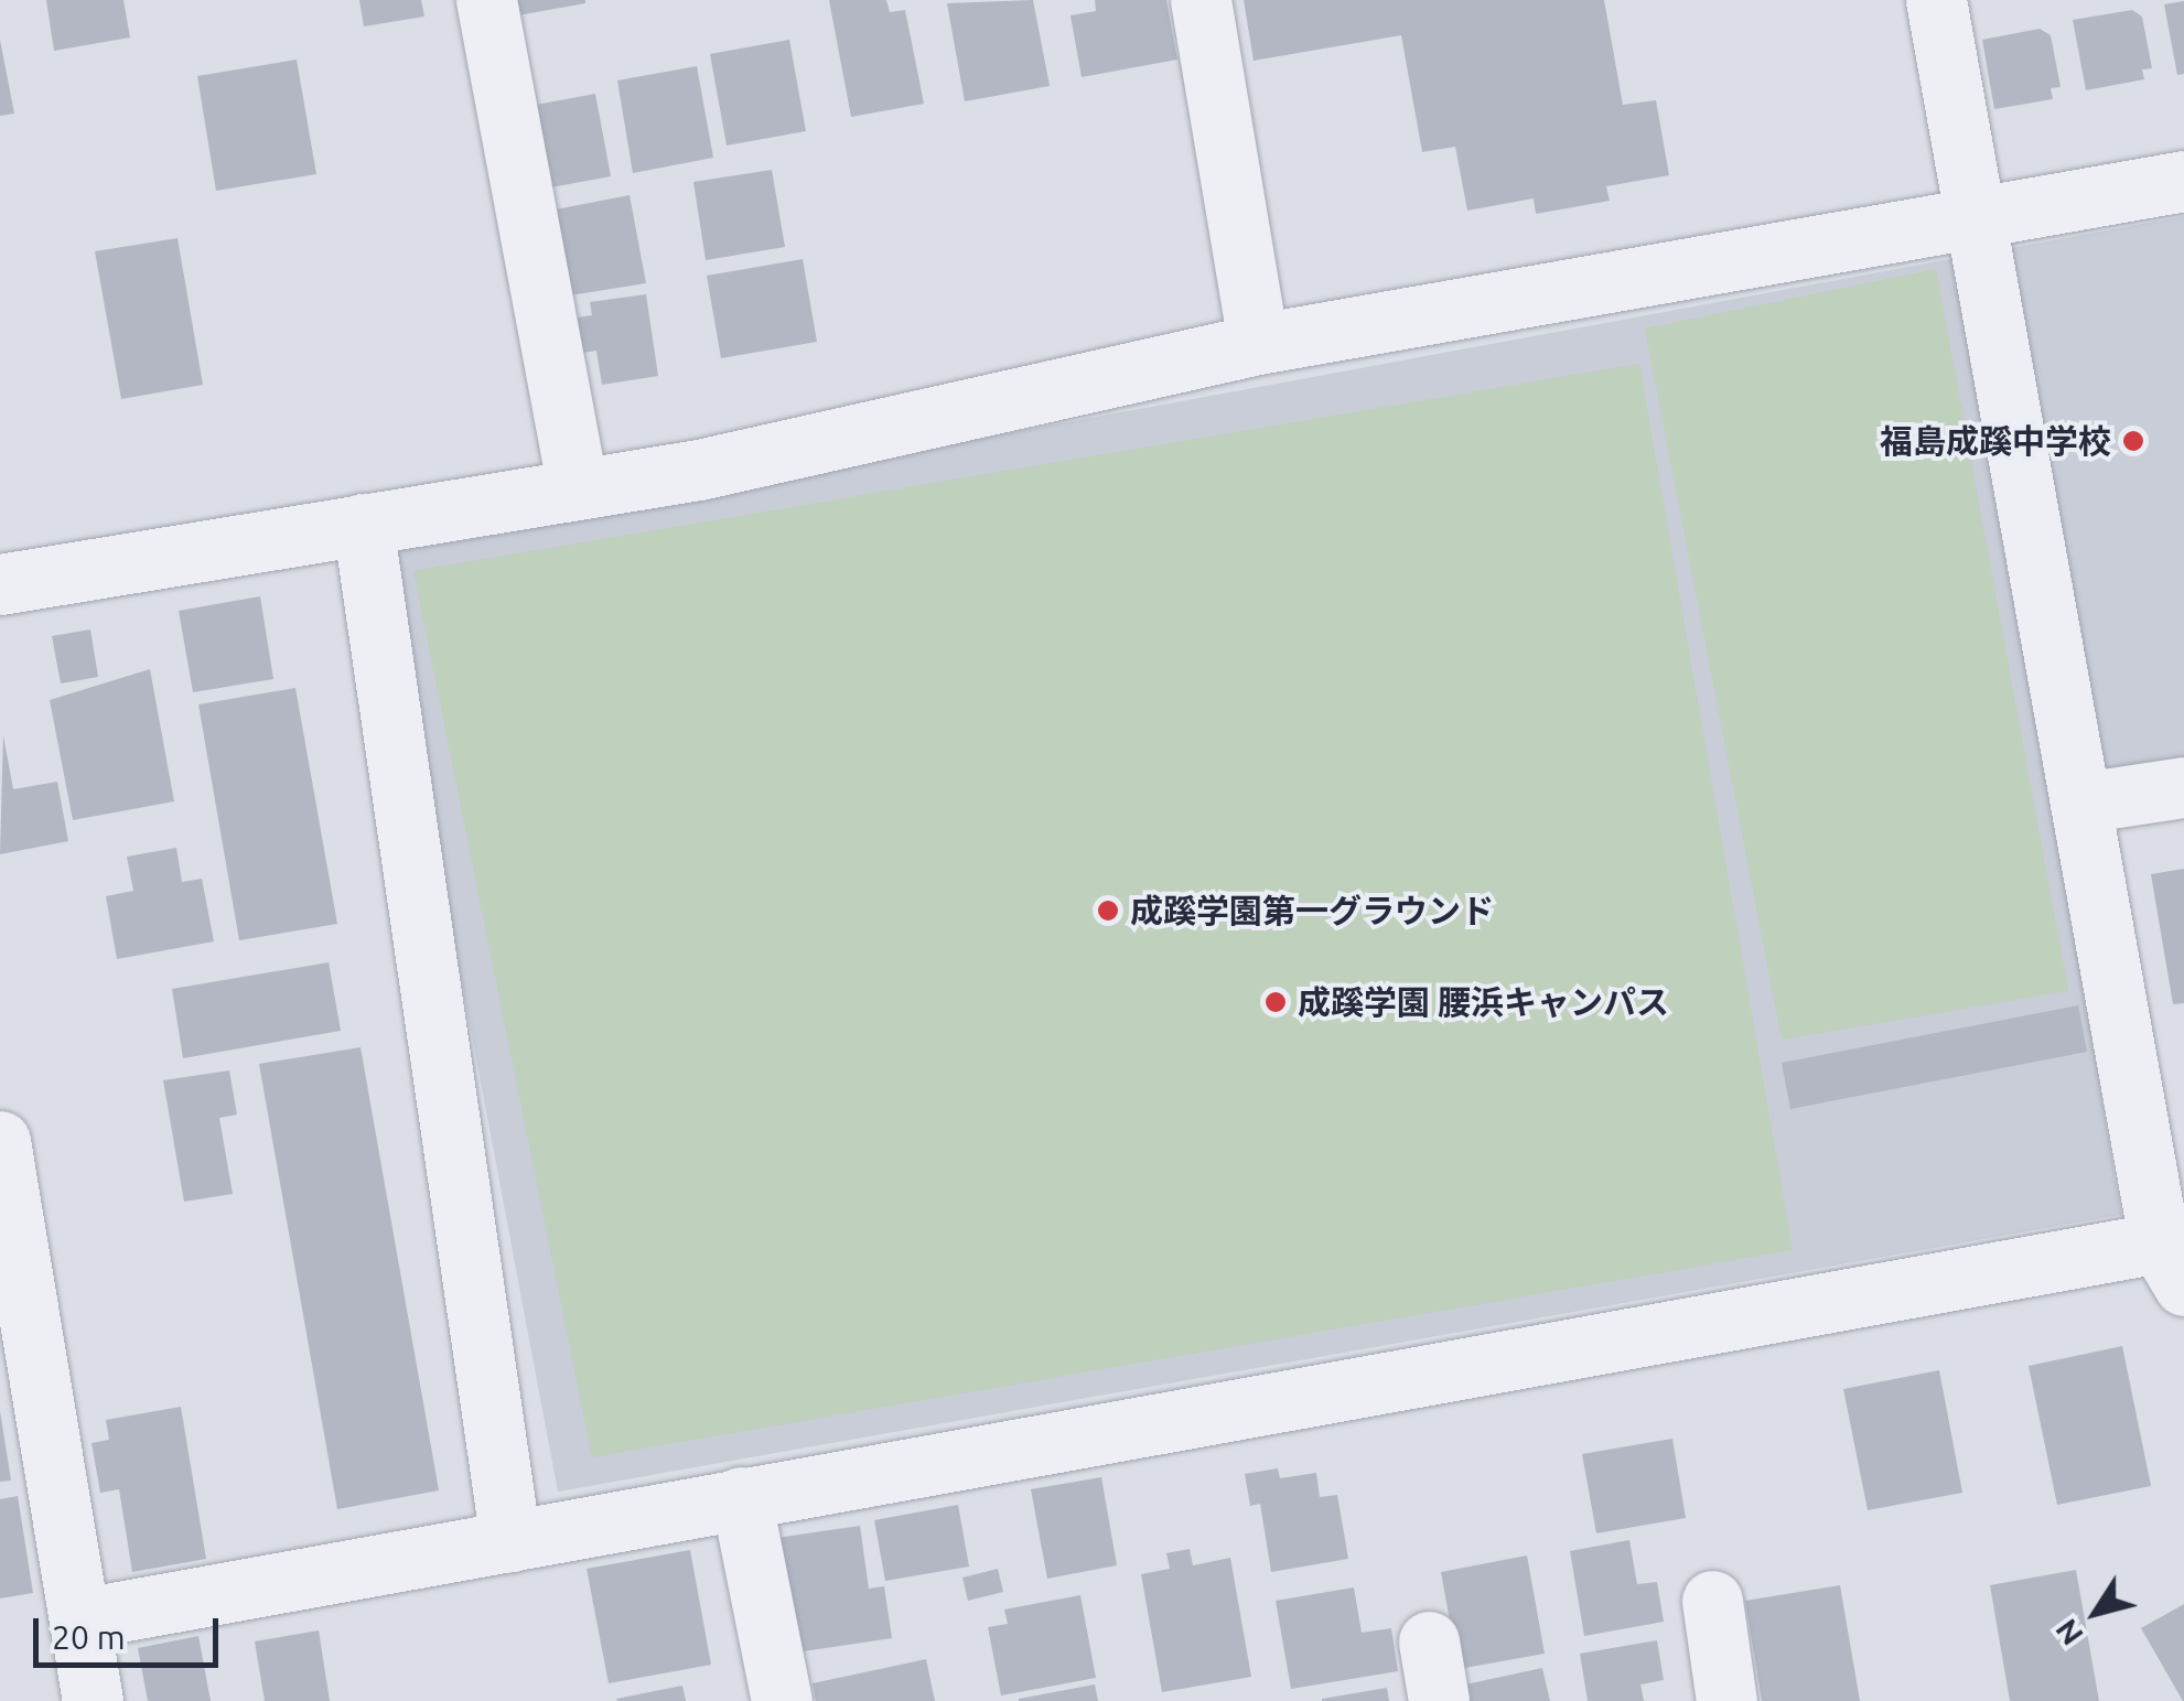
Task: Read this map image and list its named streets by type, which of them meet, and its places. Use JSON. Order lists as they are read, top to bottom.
{
  "places": ["福島成蹊中学校", "成蹊学園第一グラウンド", "成蹊学園 腰浜キャンパス"],
  "scale_bar": "20 m",
  "north": "bottom left"
}
